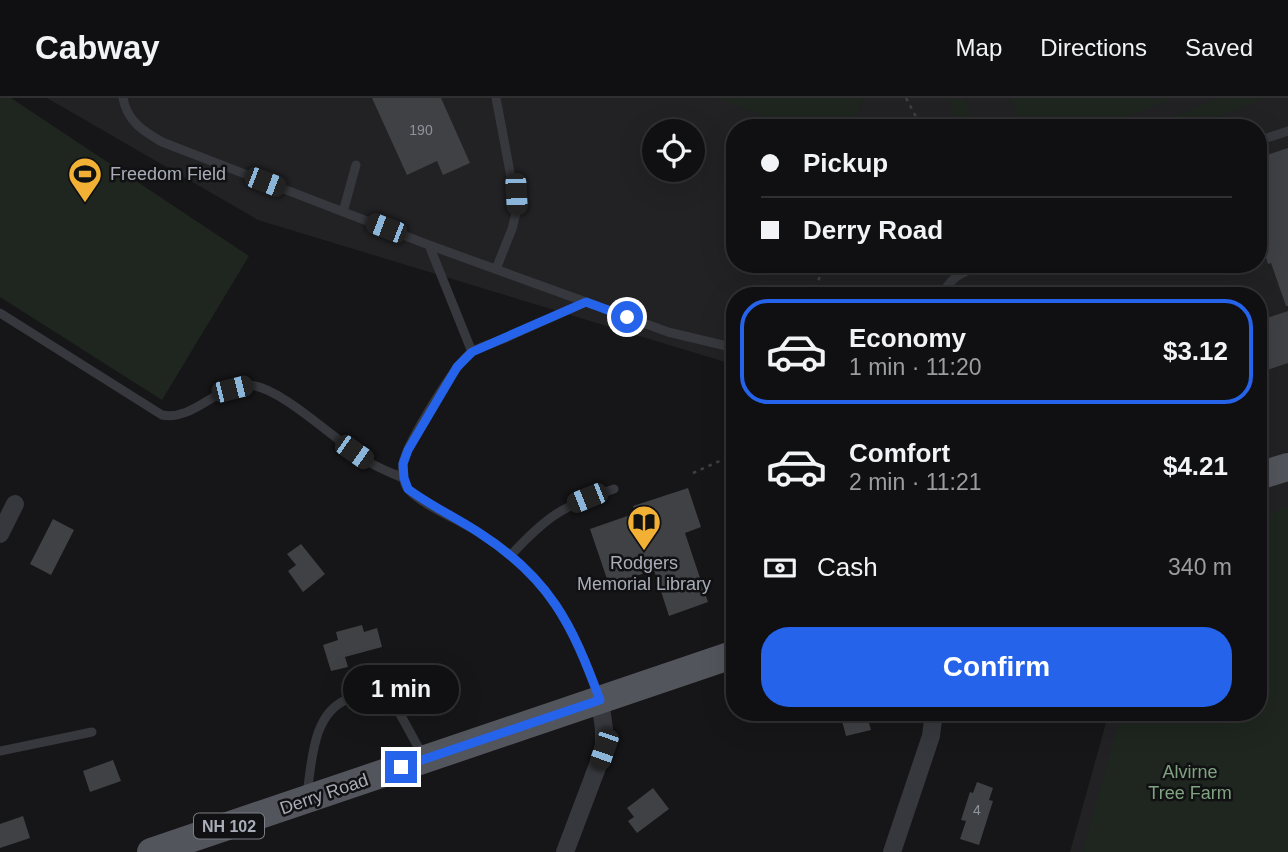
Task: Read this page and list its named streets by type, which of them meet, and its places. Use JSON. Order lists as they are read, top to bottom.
{
  "streets": {
    "main road": ["Derry Road", "NH 102"]
  },
  "parks": ["Alvirne Tree Farm"],
  "places": {
    "sports": ["Freedom Field"],
    "library": ["Rodgers Memorial Library"]
  },
  "house_numbers": ["190", "4"],
  "page": {
    "header": "Cabway",
    "nav": ["Map", "Directions", "Saved"],
    "banner": ["Pickup", "Derry Road"],
    "list": [
      {
        "name": "Economy",
        "note": "1 min · 11:20",
        "value": "$3.12"
      },
      {
        "name": "Comfort",
        "note": "2 min · 11:21",
        "value": "$4.21"
      }
    ],
    "pay": ["Cash", "340 m"],
    "buttons": "Confirm",
    "bubble": "1 min"
  }
}
